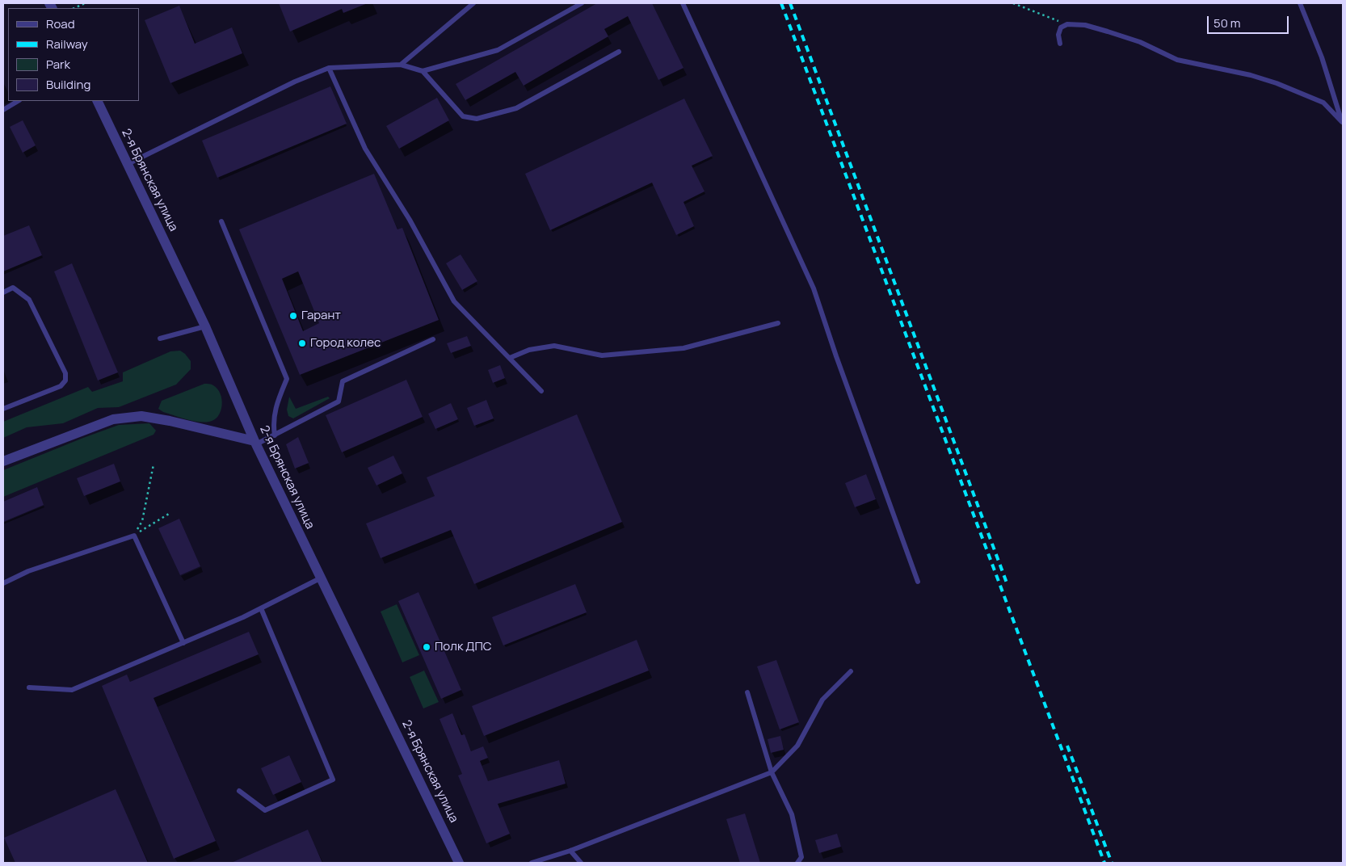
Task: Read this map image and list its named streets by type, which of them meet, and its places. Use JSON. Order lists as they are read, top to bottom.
{
  "streets": {
    "street": ["2-я Брянская улица"]
  },
  "places": ["Гарант", "Город колес", "Полк ДПС"],
  "legend": [
    "Road",
    "Railway",
    "Park",
    "Building"
  ],
  "scale_bar": "50 m"
}
